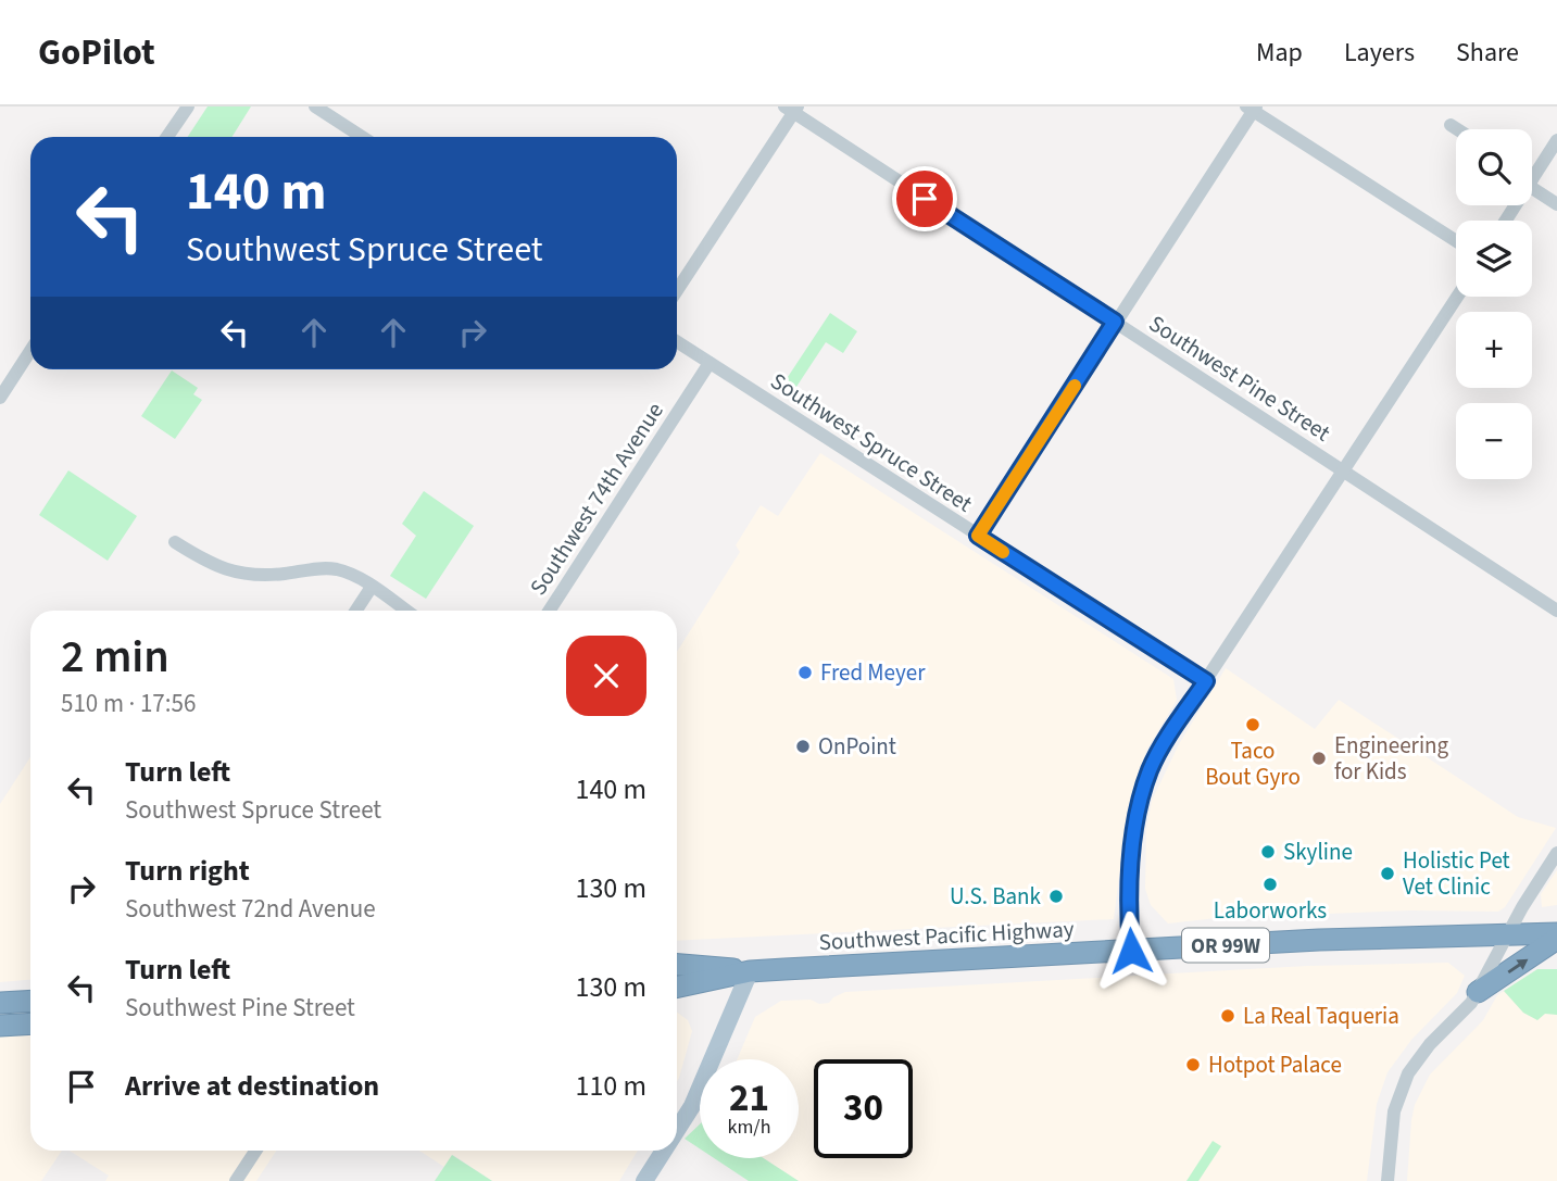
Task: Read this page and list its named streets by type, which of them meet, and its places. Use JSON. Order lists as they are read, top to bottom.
{
  "streets": {
    "highway": ["Southwest Pacific Highway", "OR 99W"],
    "street": ["Southwest Pine Street", "Southwest Spruce Street", "Southwest 74th Avenue"]
  },
  "crossings": [
    ["Southwest Spruce Street", "Southwest 74th Avenue"]
  ],
  "places": [
    "Fred Meyer",
    "Taco Bout Gyro",
    "OnPoint",
    "Engineering for Kids",
    "Skyline",
    "Holistic Pet Vet Clinic",
    "Laborworks",
    "U.S. Bank",
    "La Real Taqueria",
    "Hotpot Palace"
  ],
  "page": {
    "header": "GoPilot",
    "nav": ["Map", "Layers", "Share"],
    "map_buttons": ["+", "−"],
    "turn": ["140 m", "Southwest Spruce Street"],
    "heading": ["2 min", "510 m · 17:56"],
    "list": [
      {
        "name": "Turn left",
        "note": "Southwest Spruce Street",
        "value": "140 m"
      },
      {
        "name": "Turn right",
        "note": "Southwest 72nd Avenue",
        "value": "130 m"
      },
      {
        "name": "Turn left",
        "note": "Southwest Pine Street",
        "value": "130 m"
      },
      {
        "name": "Arrive at destination",
        "value": "110 m"
      }
    ],
    "speed": "21 km/h",
    "limit": "30"
  }
}
